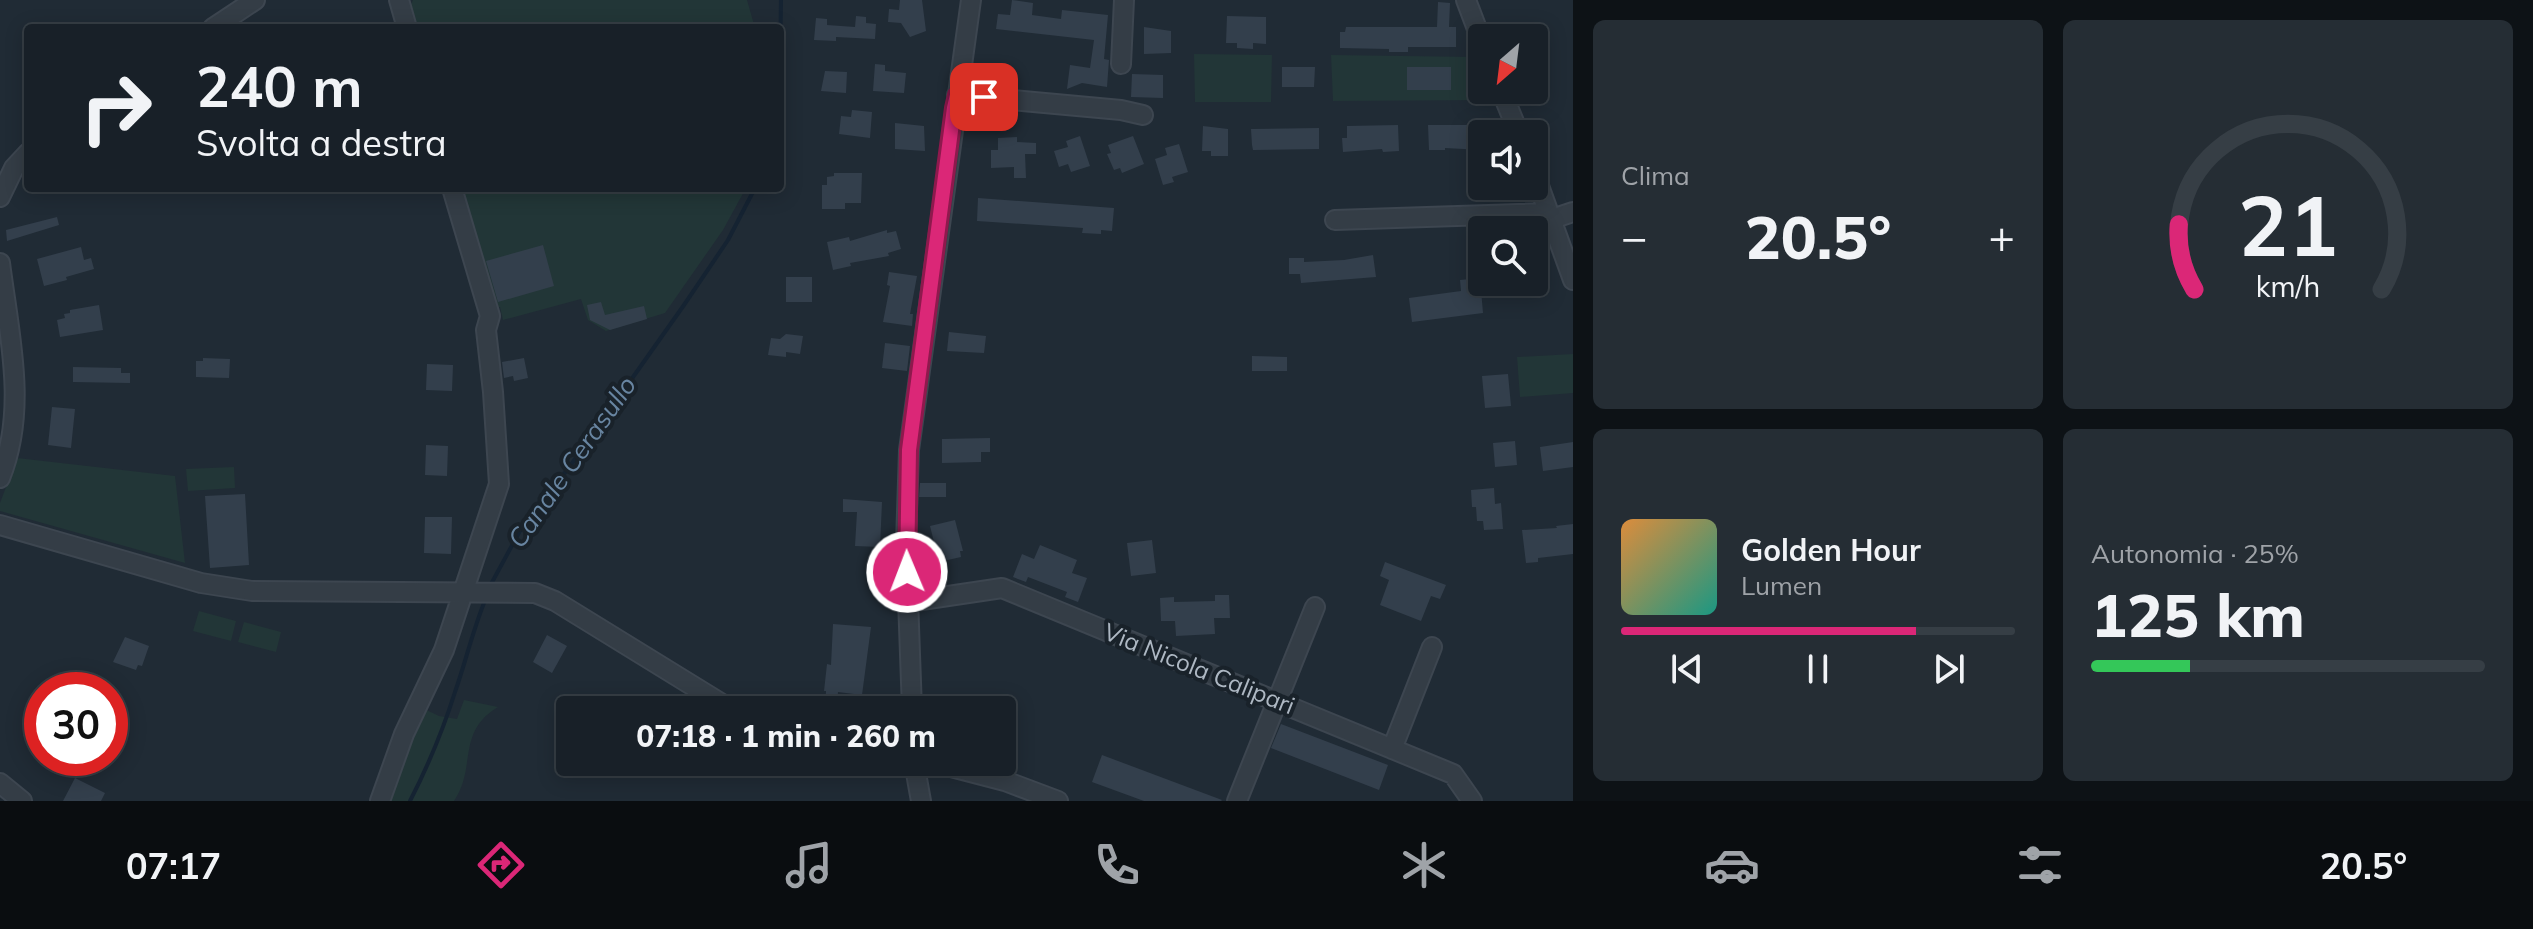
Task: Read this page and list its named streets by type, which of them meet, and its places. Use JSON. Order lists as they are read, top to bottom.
{
  "streets": {
    "street": ["Via Nicola Calipari"]
  },
  "water": ["Canale Cerasullo"],
  "north": "bottom left",
  "page": {
    "tile": [
      "Clima",
      ["Autonomia · 25%", "125 km"]
    ],
    "turn": ["240 m", "Svolta a destra"],
    "heat": ["−", "20.5°", "+"],
    "song": ["Golden Hour", "Lumen"],
    "limit": "30",
    "trip": "07:18 · 1 min · 260 m",
    "tabs": ["07:17", "20.5°"],
    "gauge": ["21", "km/h"]
  }
}
